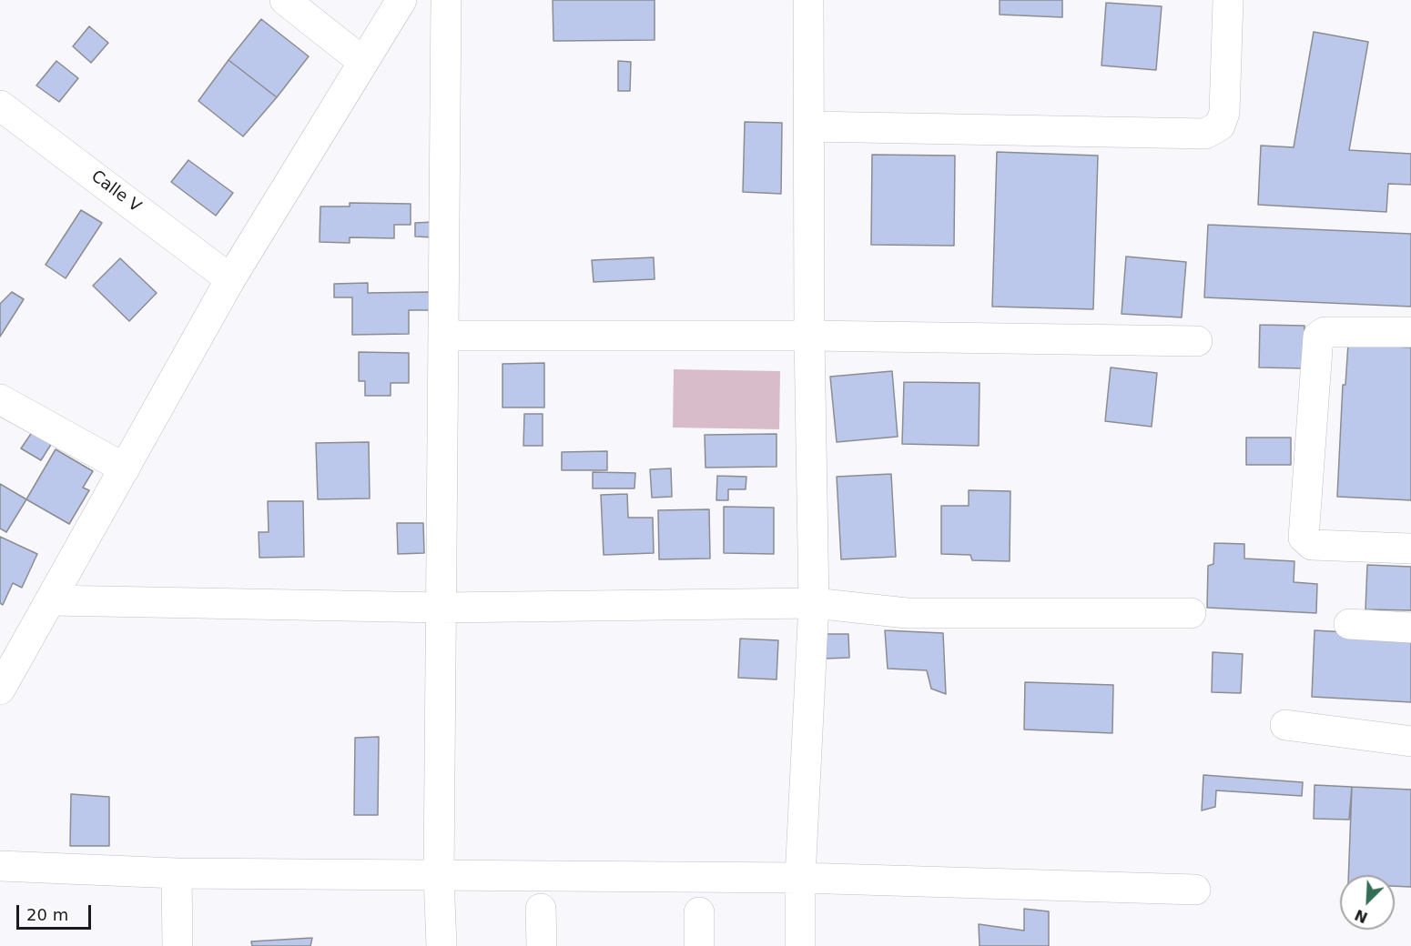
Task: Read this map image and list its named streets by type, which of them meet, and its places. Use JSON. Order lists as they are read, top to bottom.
{
  "streets": {
    "street": ["Calle V"]
  },
  "scale_bar": "20 m",
  "north": "bottom left"
}
